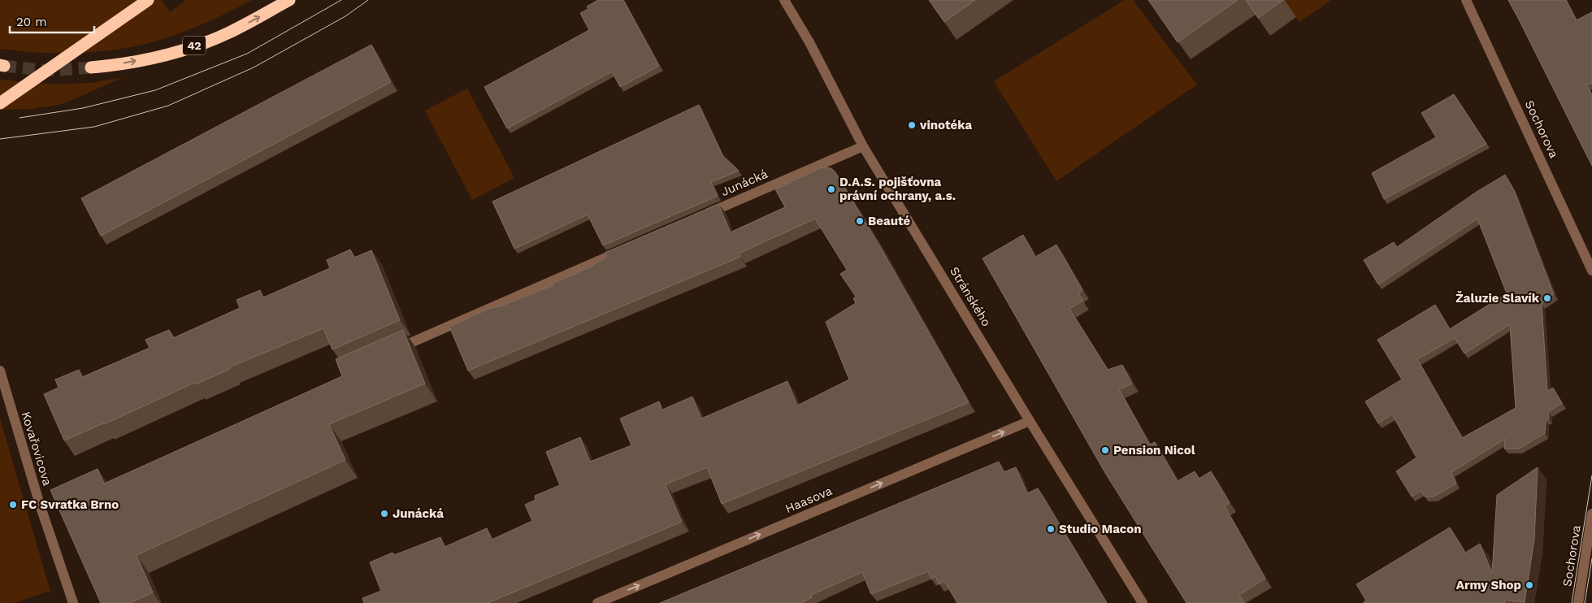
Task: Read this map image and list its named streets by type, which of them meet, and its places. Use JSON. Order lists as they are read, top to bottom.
{
  "streets": {
    "highway": ["42"],
    "street": [
      "Sochorova",
      "Junácká",
      "Stránského",
      "Kovařovicova",
      "Haasova"
    ]
  },
  "crossings": [
    ["Junácká", "Stránského"],
    ["Stránského", "Haasova"]
  ],
  "one_way": ["Haasova"],
  "places": [
    "vinotéka",
    "D.A.S. pojišťovna právní ochrany, a.s.",
    "Beauté",
    "Žaluzie Slavík",
    "Pension Nicol",
    "FC Svratka Brno",
    "Junácká",
    "Studio Macon",
    "Army Shop"
  ],
  "scale_bar": "20 m"
}
